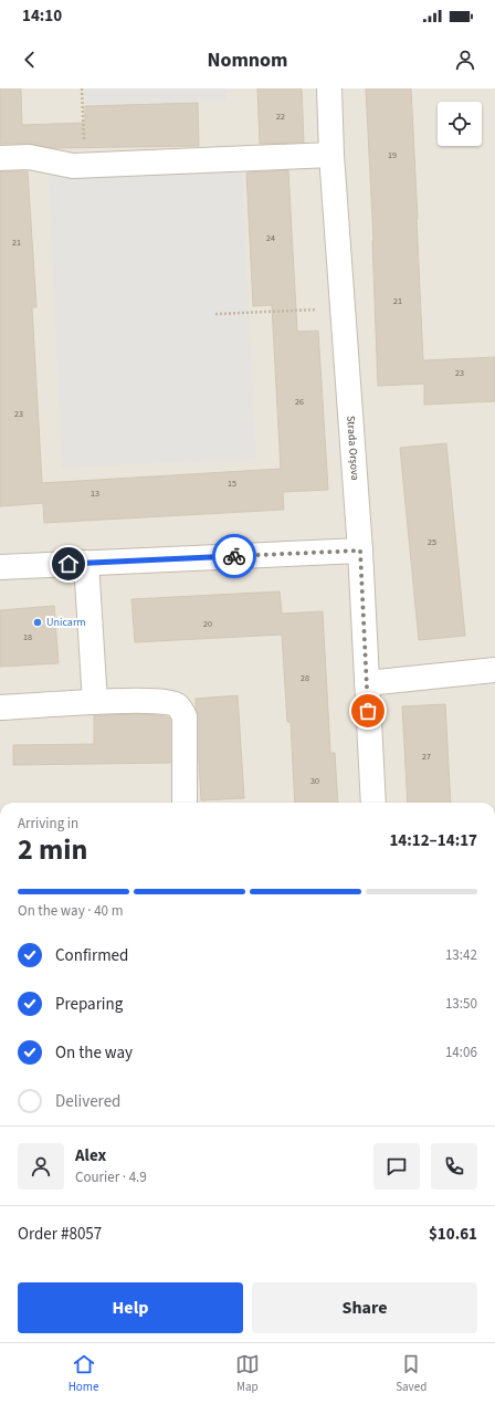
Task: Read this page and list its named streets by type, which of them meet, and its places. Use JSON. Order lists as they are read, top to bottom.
{
  "streets": {
    "street": ["Strada Orșova"]
  },
  "places": ["Unicarm"],
  "house_numbers": [
    "22",
    "19",
    "24",
    "21",
    "21",
    "23",
    "26",
    "23",
    "15",
    "13",
    "25",
    "20",
    "18",
    "28",
    "27",
    "30"
  ],
  "page": {
    "status": "14:10",
    "header": "Nomnom",
    "heading": ["2 min", "Arriving in", "14:12–14:17"],
    "panel": [
      "Alex",
      "Courier · 4.9",
      "Order #8057",
      "$10.61"
    ],
    "bar": "On the way · 40 m",
    "list": [
      ["Confirmed", "13:42"],
      ["Preparing", "13:50"],
      ["On the way", "14:06"],
      "Delivered"
    ],
    "buttons": ["Help", "Share"],
    "tabs": ["Home", "Map", "Saved"]
  }
}
